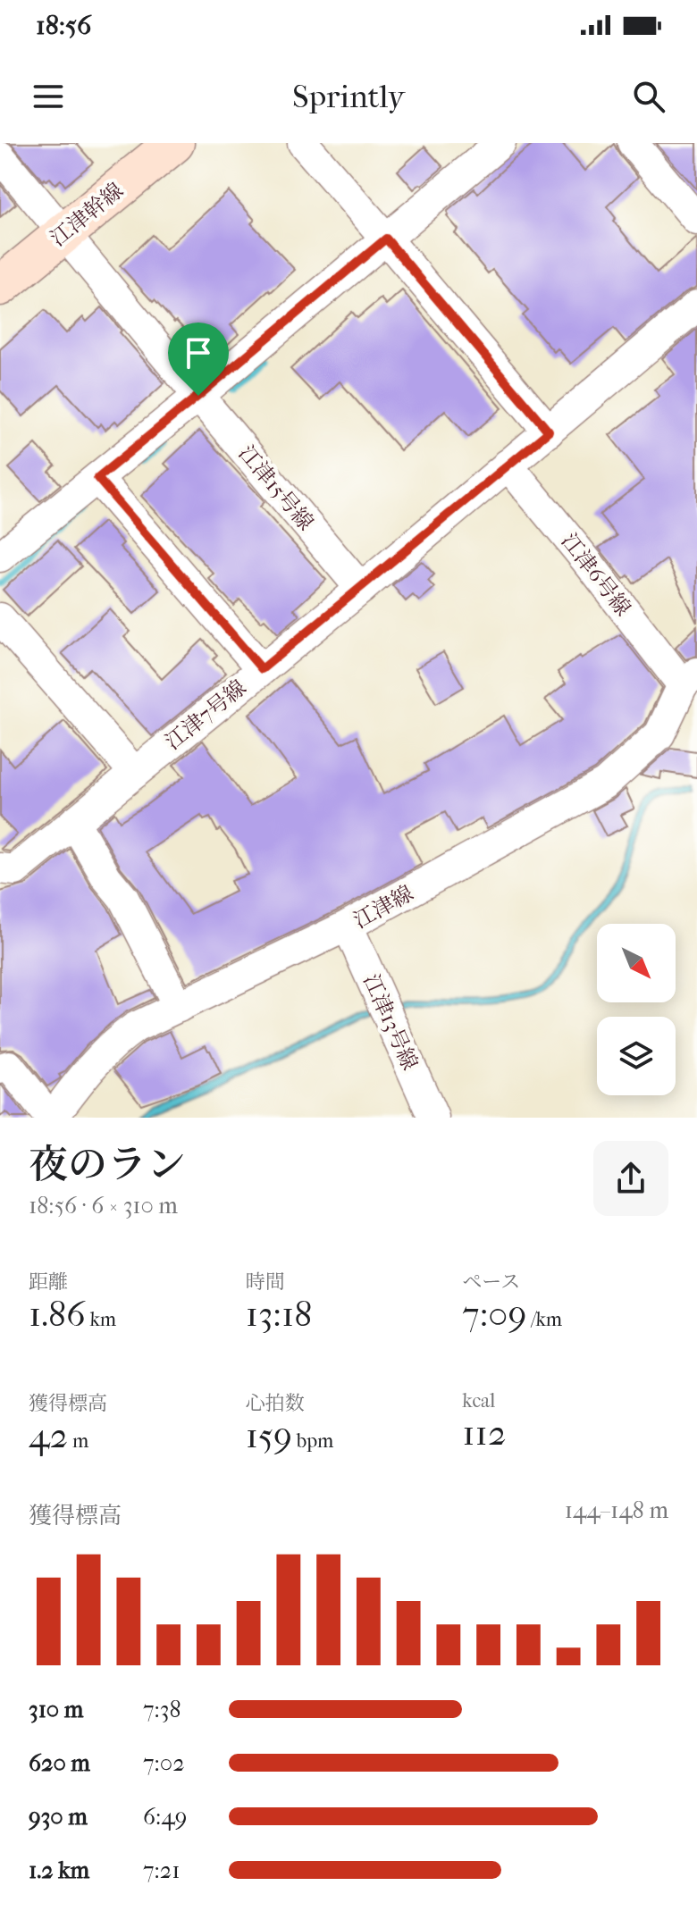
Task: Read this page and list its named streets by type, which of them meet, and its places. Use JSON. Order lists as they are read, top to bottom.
{
  "streets": {
    "street": [
      "江津幹線",
      "江津15号線",
      "江津6号線",
      "江津7号線",
      "江津線",
      "江津13号線"
    ]
  },
  "crossings": [
    ["江津幹線", "江津15号線"],
    ["江津15号線", "江津7号線"],
    ["江津6号線", "江津7号線"],
    ["江津6号線", "江津線"],
    ["江津線", "江津13号線"]
  ],
  "north": "bottom right",
  "page": {
    "status": "18:56",
    "header": "Sprintly",
    "heading": ["夜のラン", "18:56 · 6 × 310 m"],
    "stats": [
      ["距離", "1.86 km"],
      ["時間", "13:18"],
      ["ペース", "7:09 /km"],
      ["獲得標高", "42 m"],
      ["心拍数", "159 bpm"],
      ["kcal", "112"]
    ],
    "chart": ["獲得標高", "144–148 m"],
    "list": [
      {
        "name": "310 m",
        "note": "7:38"
      },
      {
        "name": "620 m",
        "note": "7:02"
      },
      {
        "name": "930 m",
        "note": "6:49"
      },
      {
        "name": "1.2 km",
        "note": "7:21"
      }
    ]
  }
}
